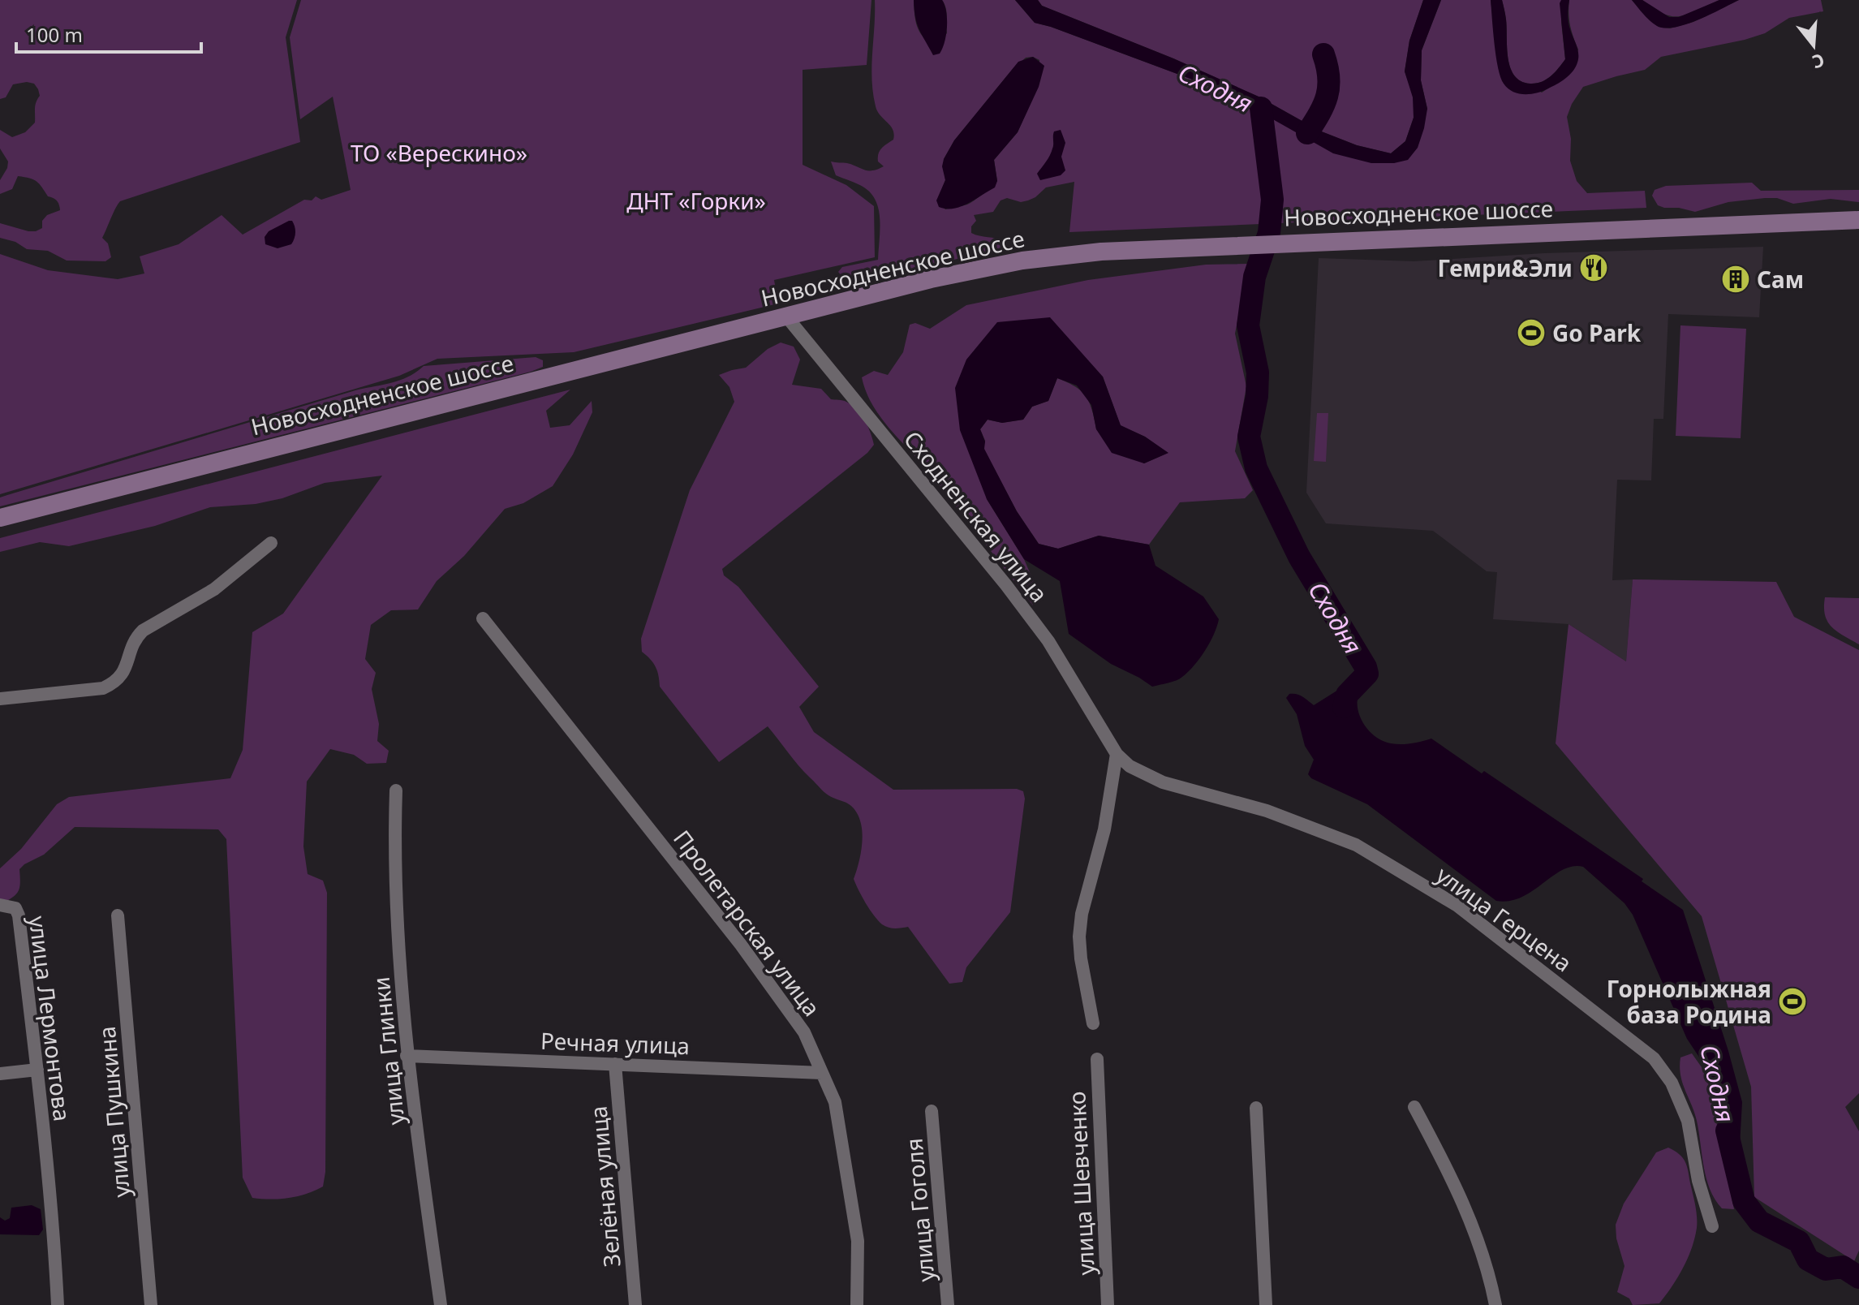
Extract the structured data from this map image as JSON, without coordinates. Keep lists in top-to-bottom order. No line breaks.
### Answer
{"streets":{"main road":["Новосходненское шоссе"],"street":["Сходненская улица","улица Герцена","Пролетарская улица","улица Лермонтова","Речная улица","улица Глинки","улица Пушкина","улица Шевченко","Зелёная улица","улица Гоголя"]},"crossings":[["Новосходненское шоссе","Сходненская улица"],["Сходненская улица","улица Герцена"],["Пролетарская улица","Речная улица"],["Речная улица","улица Глинки"],["Речная улица","Зелёная улица"]],"water":["Сходня"],"parks":["ТО «Верескино»","ДНТ «Горки»"],"places":{"restaurant":["Гемри&Эли"],"building":["Сам"],"sports":["Go Park","Горнолыжная база Родина"]},"scale_bar":"100 m","north":"bottom"}
